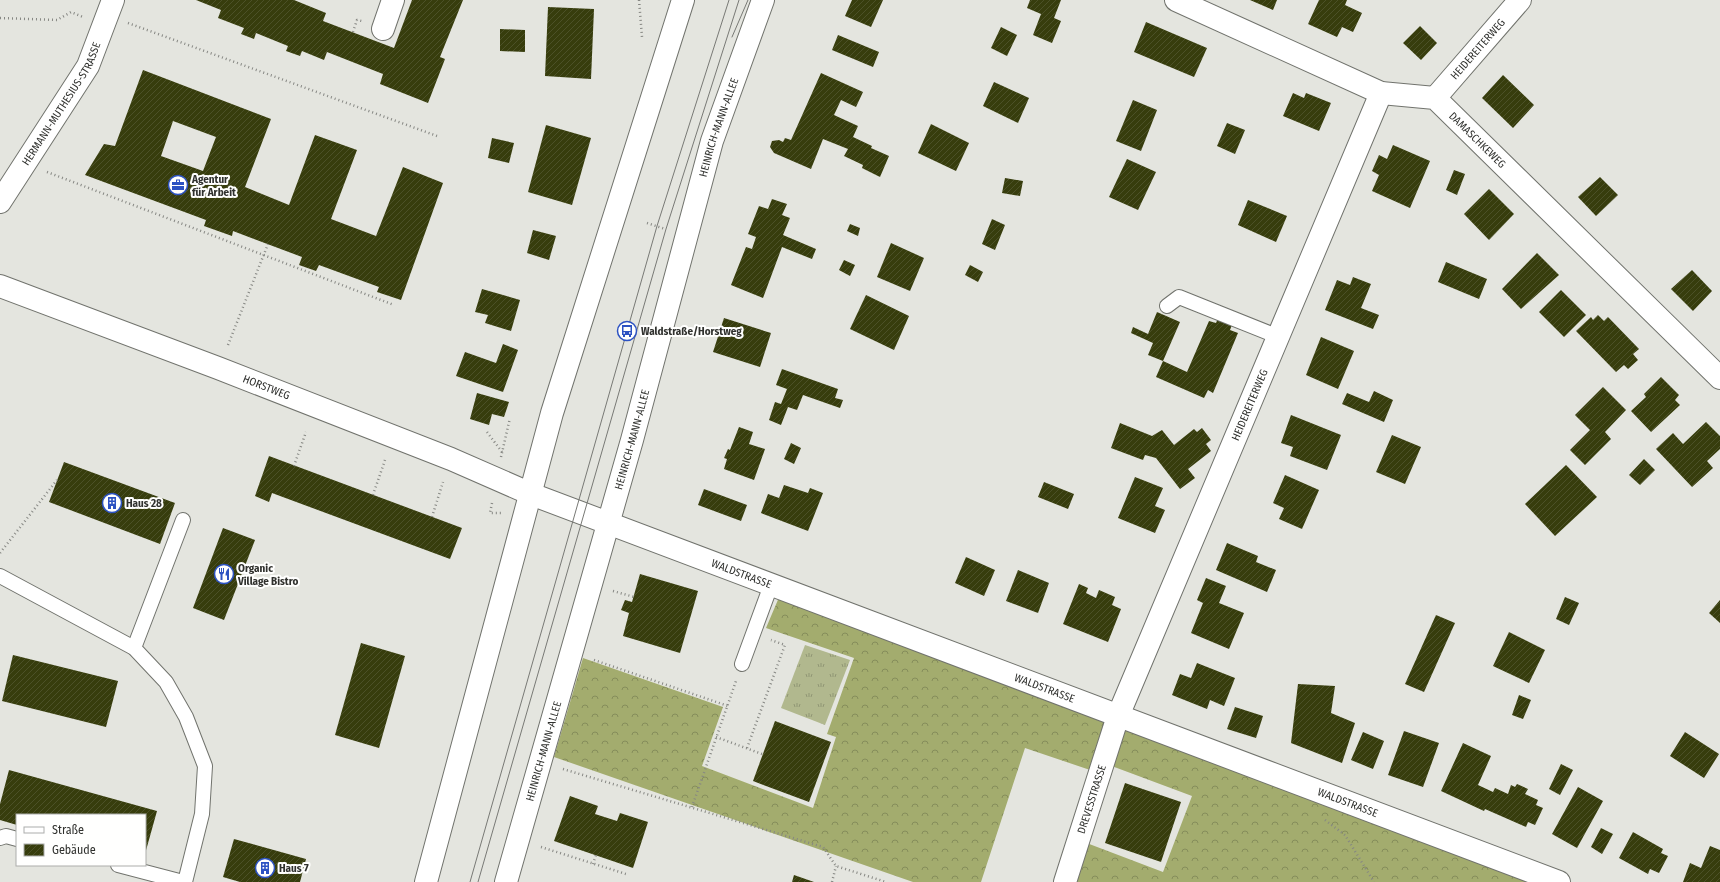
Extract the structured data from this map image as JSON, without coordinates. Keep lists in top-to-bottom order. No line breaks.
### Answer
{"streets":{"street":["HEIDEREITERWEG","HERMANN-MUTHESIUS-STRASSE","HEINRICH-MANN-ALLEE","DAMASCHKEWEG","HORSTWEG","WALDSTRASSE","DREVESSTRASSE"]},"crossings":[["HEIDEREITERWEG","DAMASCHKEWEG"],["HEIDEREITERWEG","WALDSTRASSE"],["HEIDEREITERWEG","DREVESSTRASSE"],["HEINRICH-MANN-ALLEE","WALDSTRASSE"],["HORSTWEG","WALDSTRASSE"],["WALDSTRASSE","DREVESSTRASSE"]],"places":{"office":["Agentur für Arbeit"],"bus stop":["Waldstraße/Horstweg"],"building":["Haus 28","Haus 7"],"restaurant":["Organic Village Bistro"]},"legend":["Straße","Gebäude"]}
